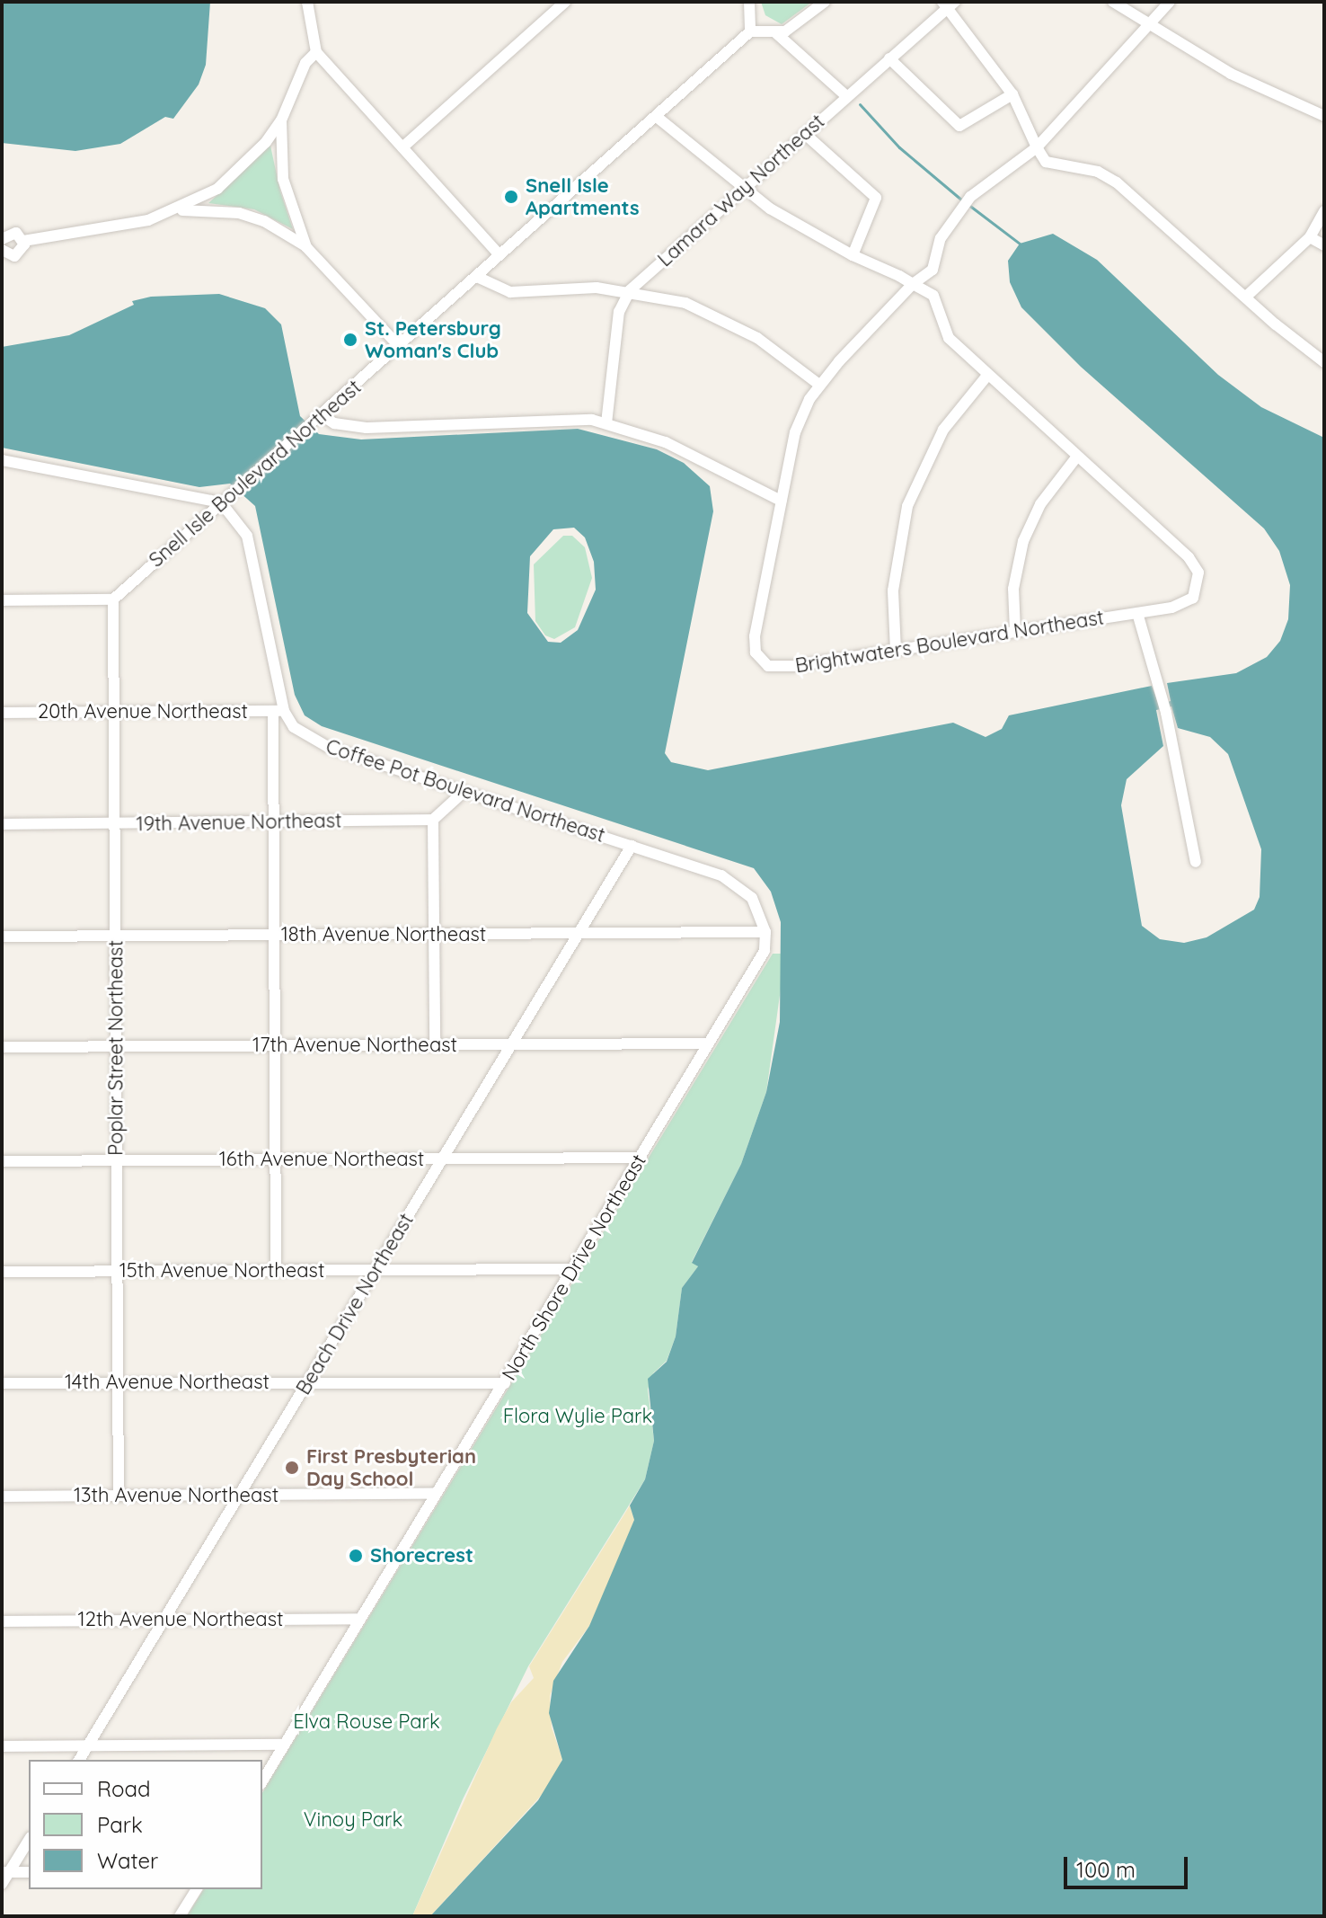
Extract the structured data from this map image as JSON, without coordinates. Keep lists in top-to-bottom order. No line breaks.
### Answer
{"streets":{"street":["Lamara Way Northeast","Snell Isle Boulevard Northeast","Brightwaters Boulevard Northeast","20th Avenue Northeast","Coffee Pot Boulevard Northeast","19th Avenue Northeast","18th Avenue Northeast","17th Avenue Northeast","Poplar Street Northeast","16th Avenue Northeast","North Shore Drive Northeast","15th Avenue Northeast","Beach Drive Northeast","14th Avenue Northeast","13th Avenue Northeast","12th Avenue Northeast"]},"crossings":[["Snell Isle Boulevard Northeast","Poplar Street Northeast"],["20th Avenue Northeast","Coffee Pot Boulevard Northeast"],["20th Avenue Northeast","Poplar Street Northeast"],["Coffee Pot Boulevard Northeast","18th Avenue Northeast"],["Coffee Pot Boulevard Northeast","North Shore Drive Northeast"],["Coffee Pot Boulevard Northeast","Beach Drive Northeast"],["19th Avenue Northeast","Poplar Street Northeast"],["18th Avenue Northeast","Poplar Street Northeast"],["18th Avenue Northeast","North Shore Drive Northeast"],["18th Avenue Northeast","Beach Drive Northeast"],["17th Avenue Northeast","Poplar Street Northeast"],["17th Avenue Northeast","North Shore Drive Northeast"],["17th Avenue Northeast","Beach Drive Northeast"],["Poplar Street Northeast","16th Avenue Northeast"],["Poplar Street Northeast","15th Avenue Northeast"],["Poplar Street Northeast","14th Avenue Northeast"],["Poplar Street Northeast","13th Avenue Northeast"],["16th Avenue Northeast","North Shore Drive Northeast"],["16th Avenue Northeast","Beach Drive Northeast"],["North Shore Drive Northeast","15th Avenue Northeast"],["North Shore Drive Northeast","14th Avenue Northeast"],["North Shore Drive Northeast","13th Avenue Northeast"],["North Shore Drive Northeast","12th Avenue Northeast"],["15th Avenue Northeast","Beach Drive Northeast"],["Beach Drive Northeast","14th Avenue Northeast"],["Beach Drive Northeast","13th Avenue Northeast"],["Beach Drive Northeast","12th Avenue Northeast"]],"parks":["Flora Wylie Park","Elva Rouse Park","Vinoy Park"],"places":["Snell Isle Apartments","St. Petersburg Woman's Club","First Presbyterian Day School","Shorecrest"],"legend":["Road","Park","Water"],"scale_bar":"100 m"}
